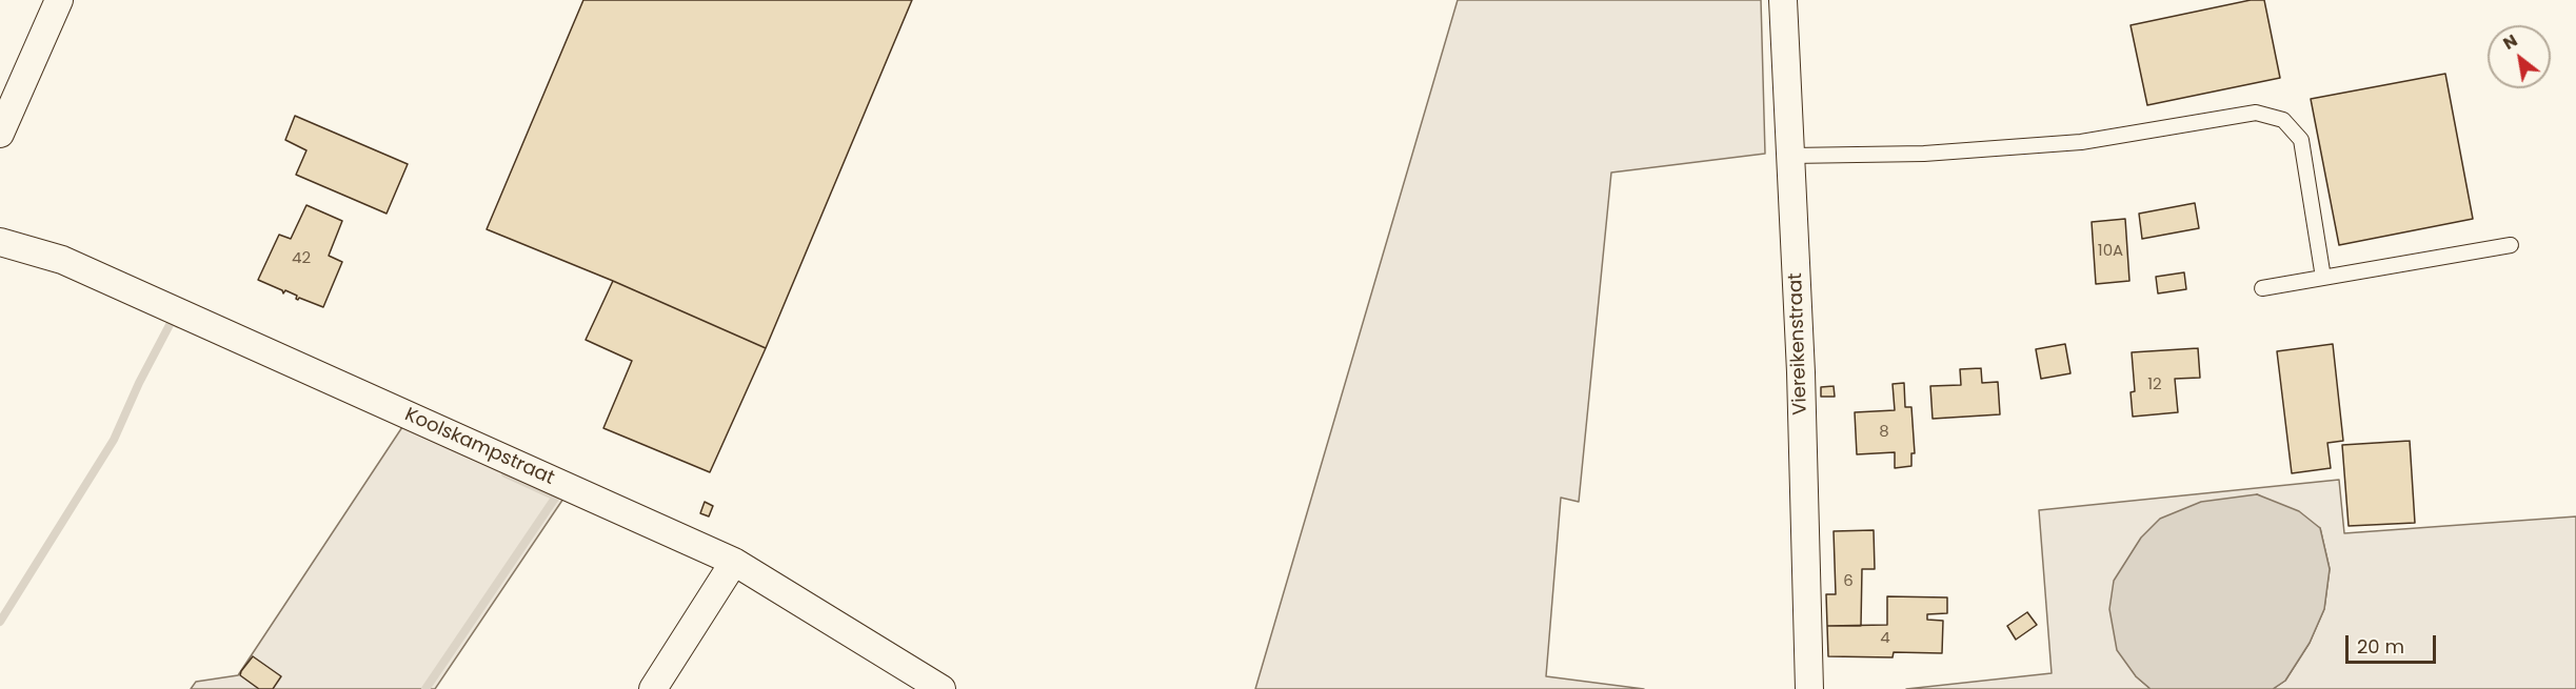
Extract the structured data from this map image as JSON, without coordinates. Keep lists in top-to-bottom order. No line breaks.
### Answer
{"streets":{"street":["Viereikenstraat","Koolskampstraat"]},"house_numbers":["10A","42","12","8","6","4"],"scale_bar":"20 m","north":"top left"}
